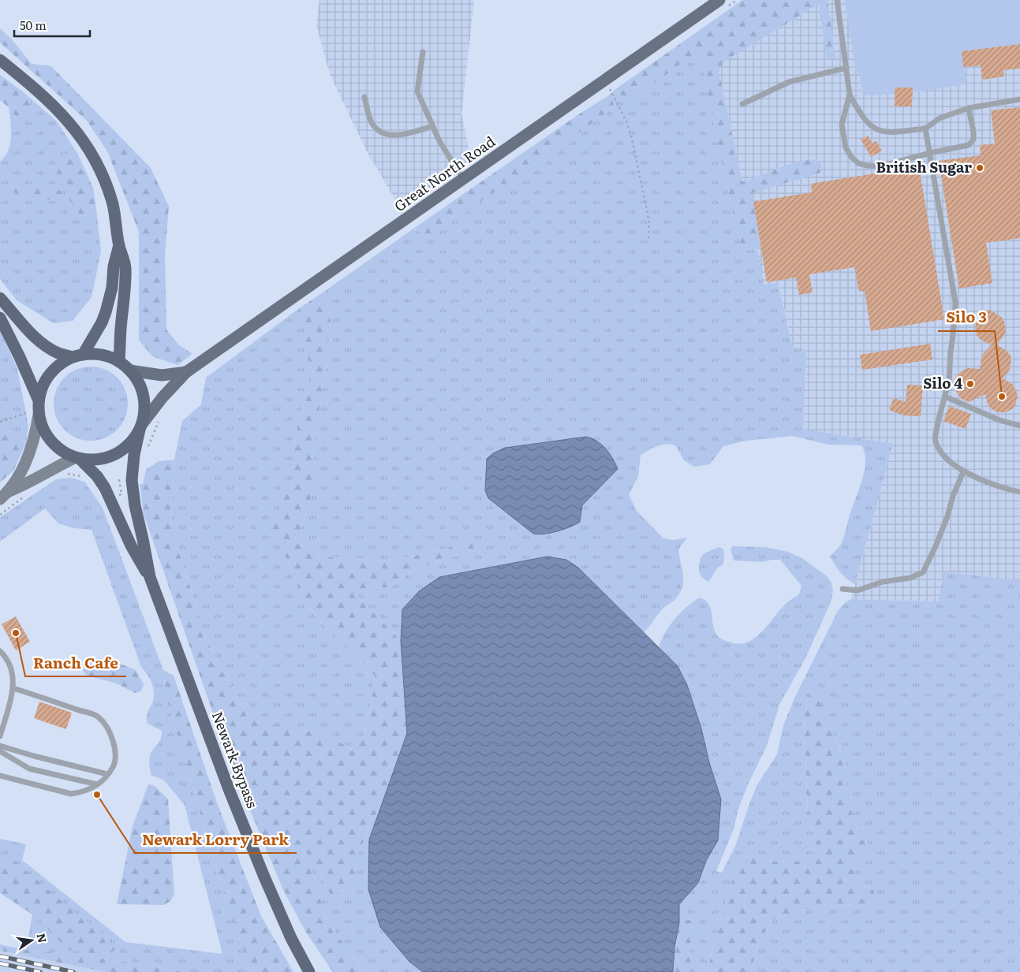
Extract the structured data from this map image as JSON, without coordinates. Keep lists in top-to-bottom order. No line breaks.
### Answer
{"streets":{"highway":["Newark Bypass"],"main road":["Great North Road"]},"crossings":[["Great North Road","Newark Bypass"]],"places":["British Sugar","Silo 4","Silo 3","Ranch Cafe","Newark Lorry Park"],"scale_bar":"50 m","north":"right"}
